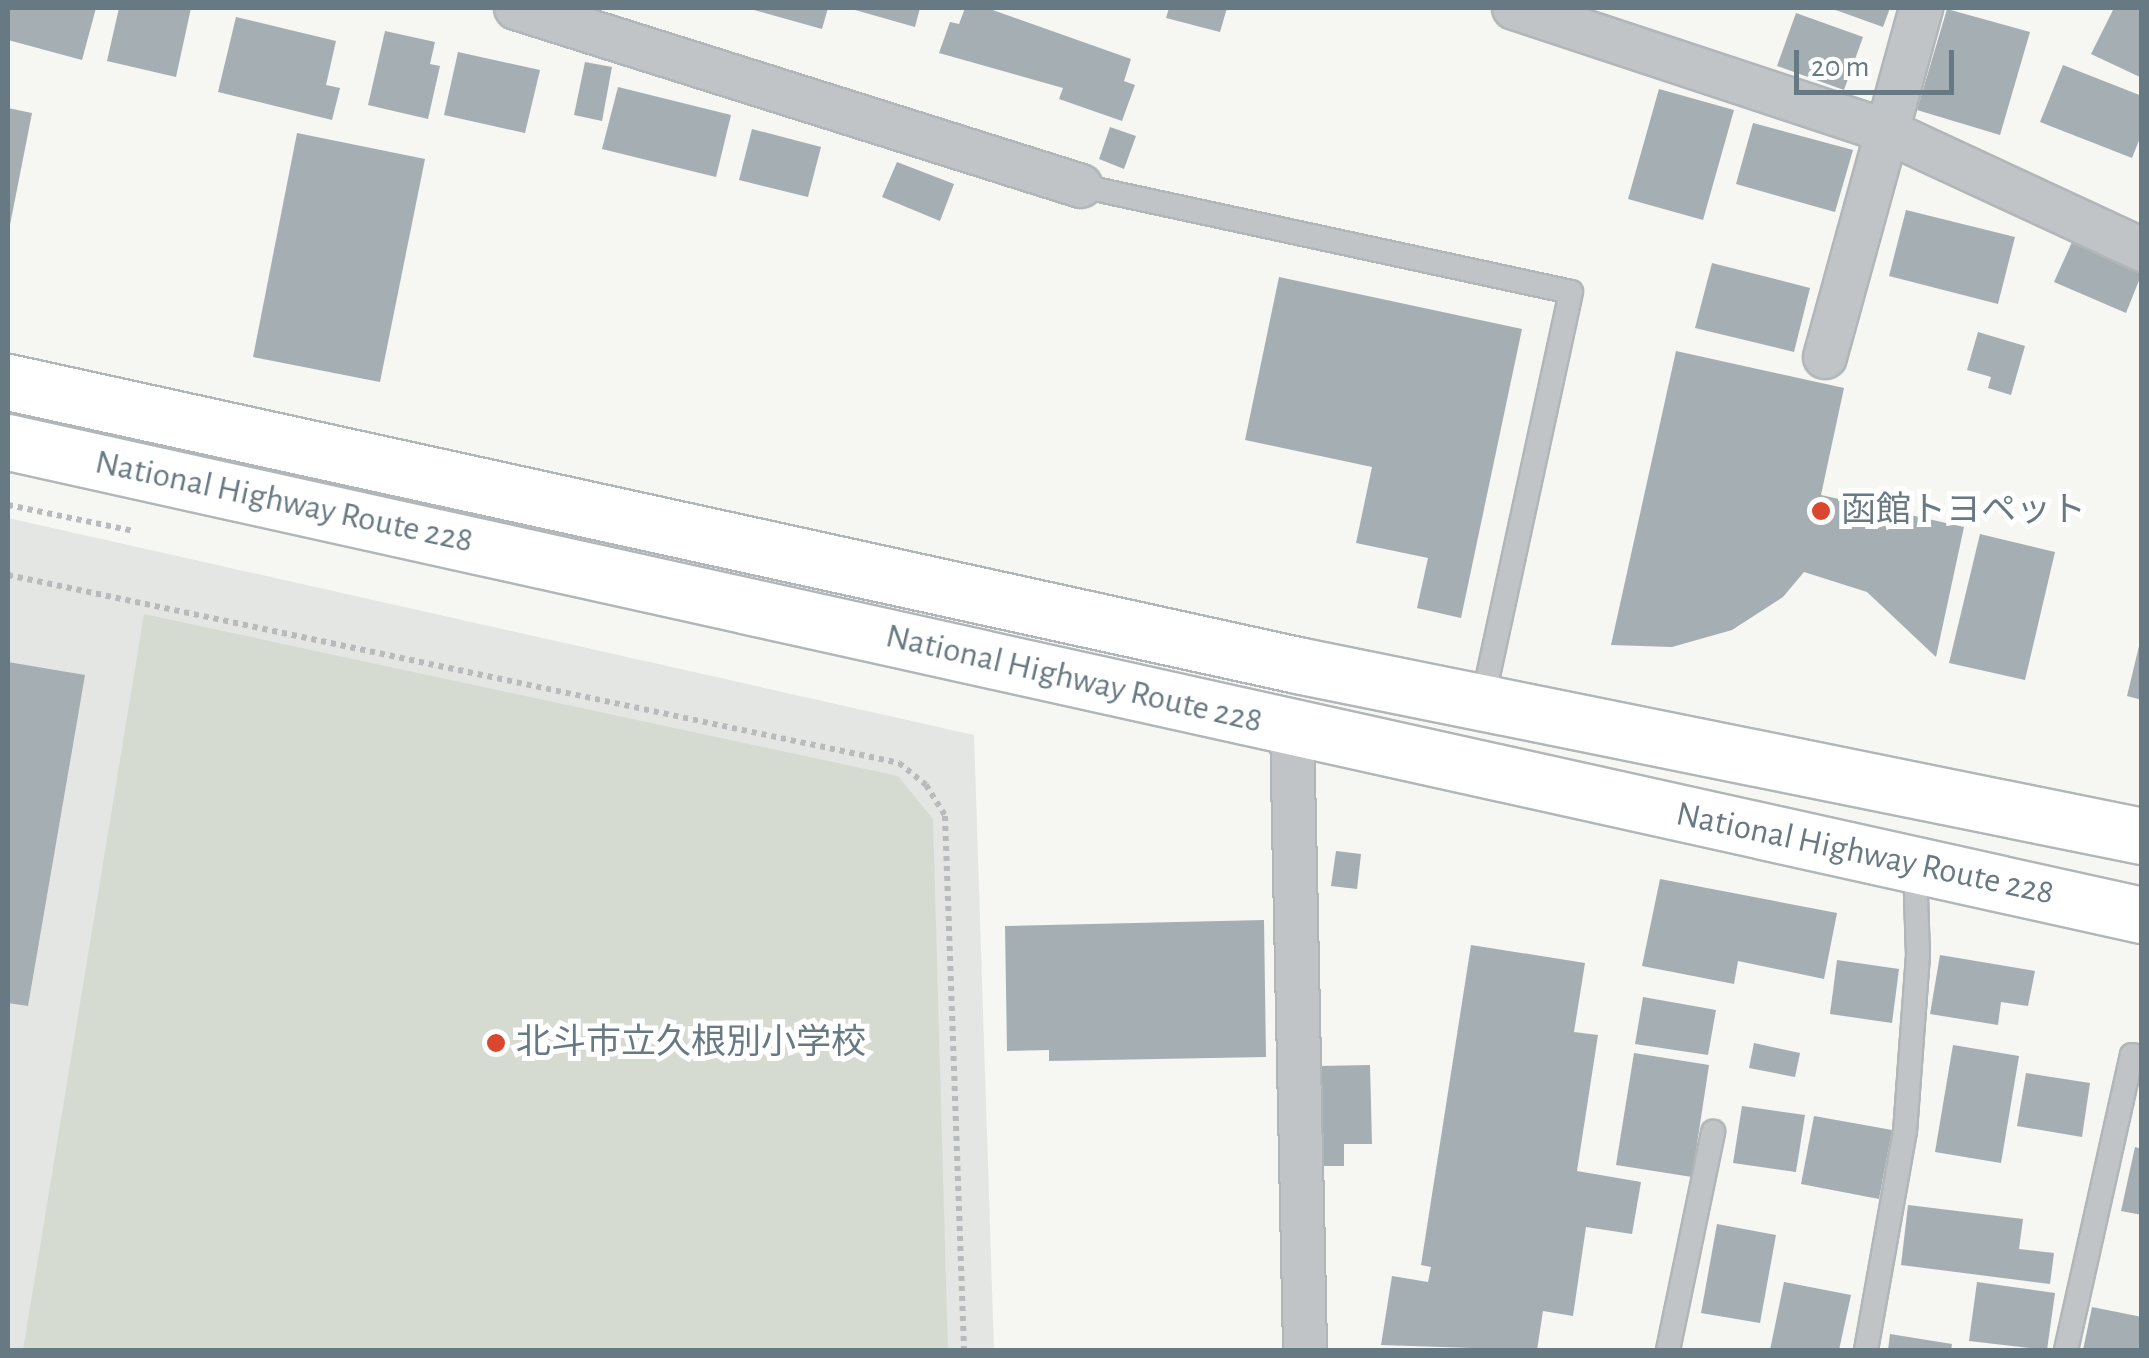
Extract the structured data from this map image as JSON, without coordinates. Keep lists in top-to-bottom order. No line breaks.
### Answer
{"streets":{"highway":["National Highway Route 228"]},"places":["函館トヨペット","北斗市立久根別小学校"],"scale_bar":"20 m"}
